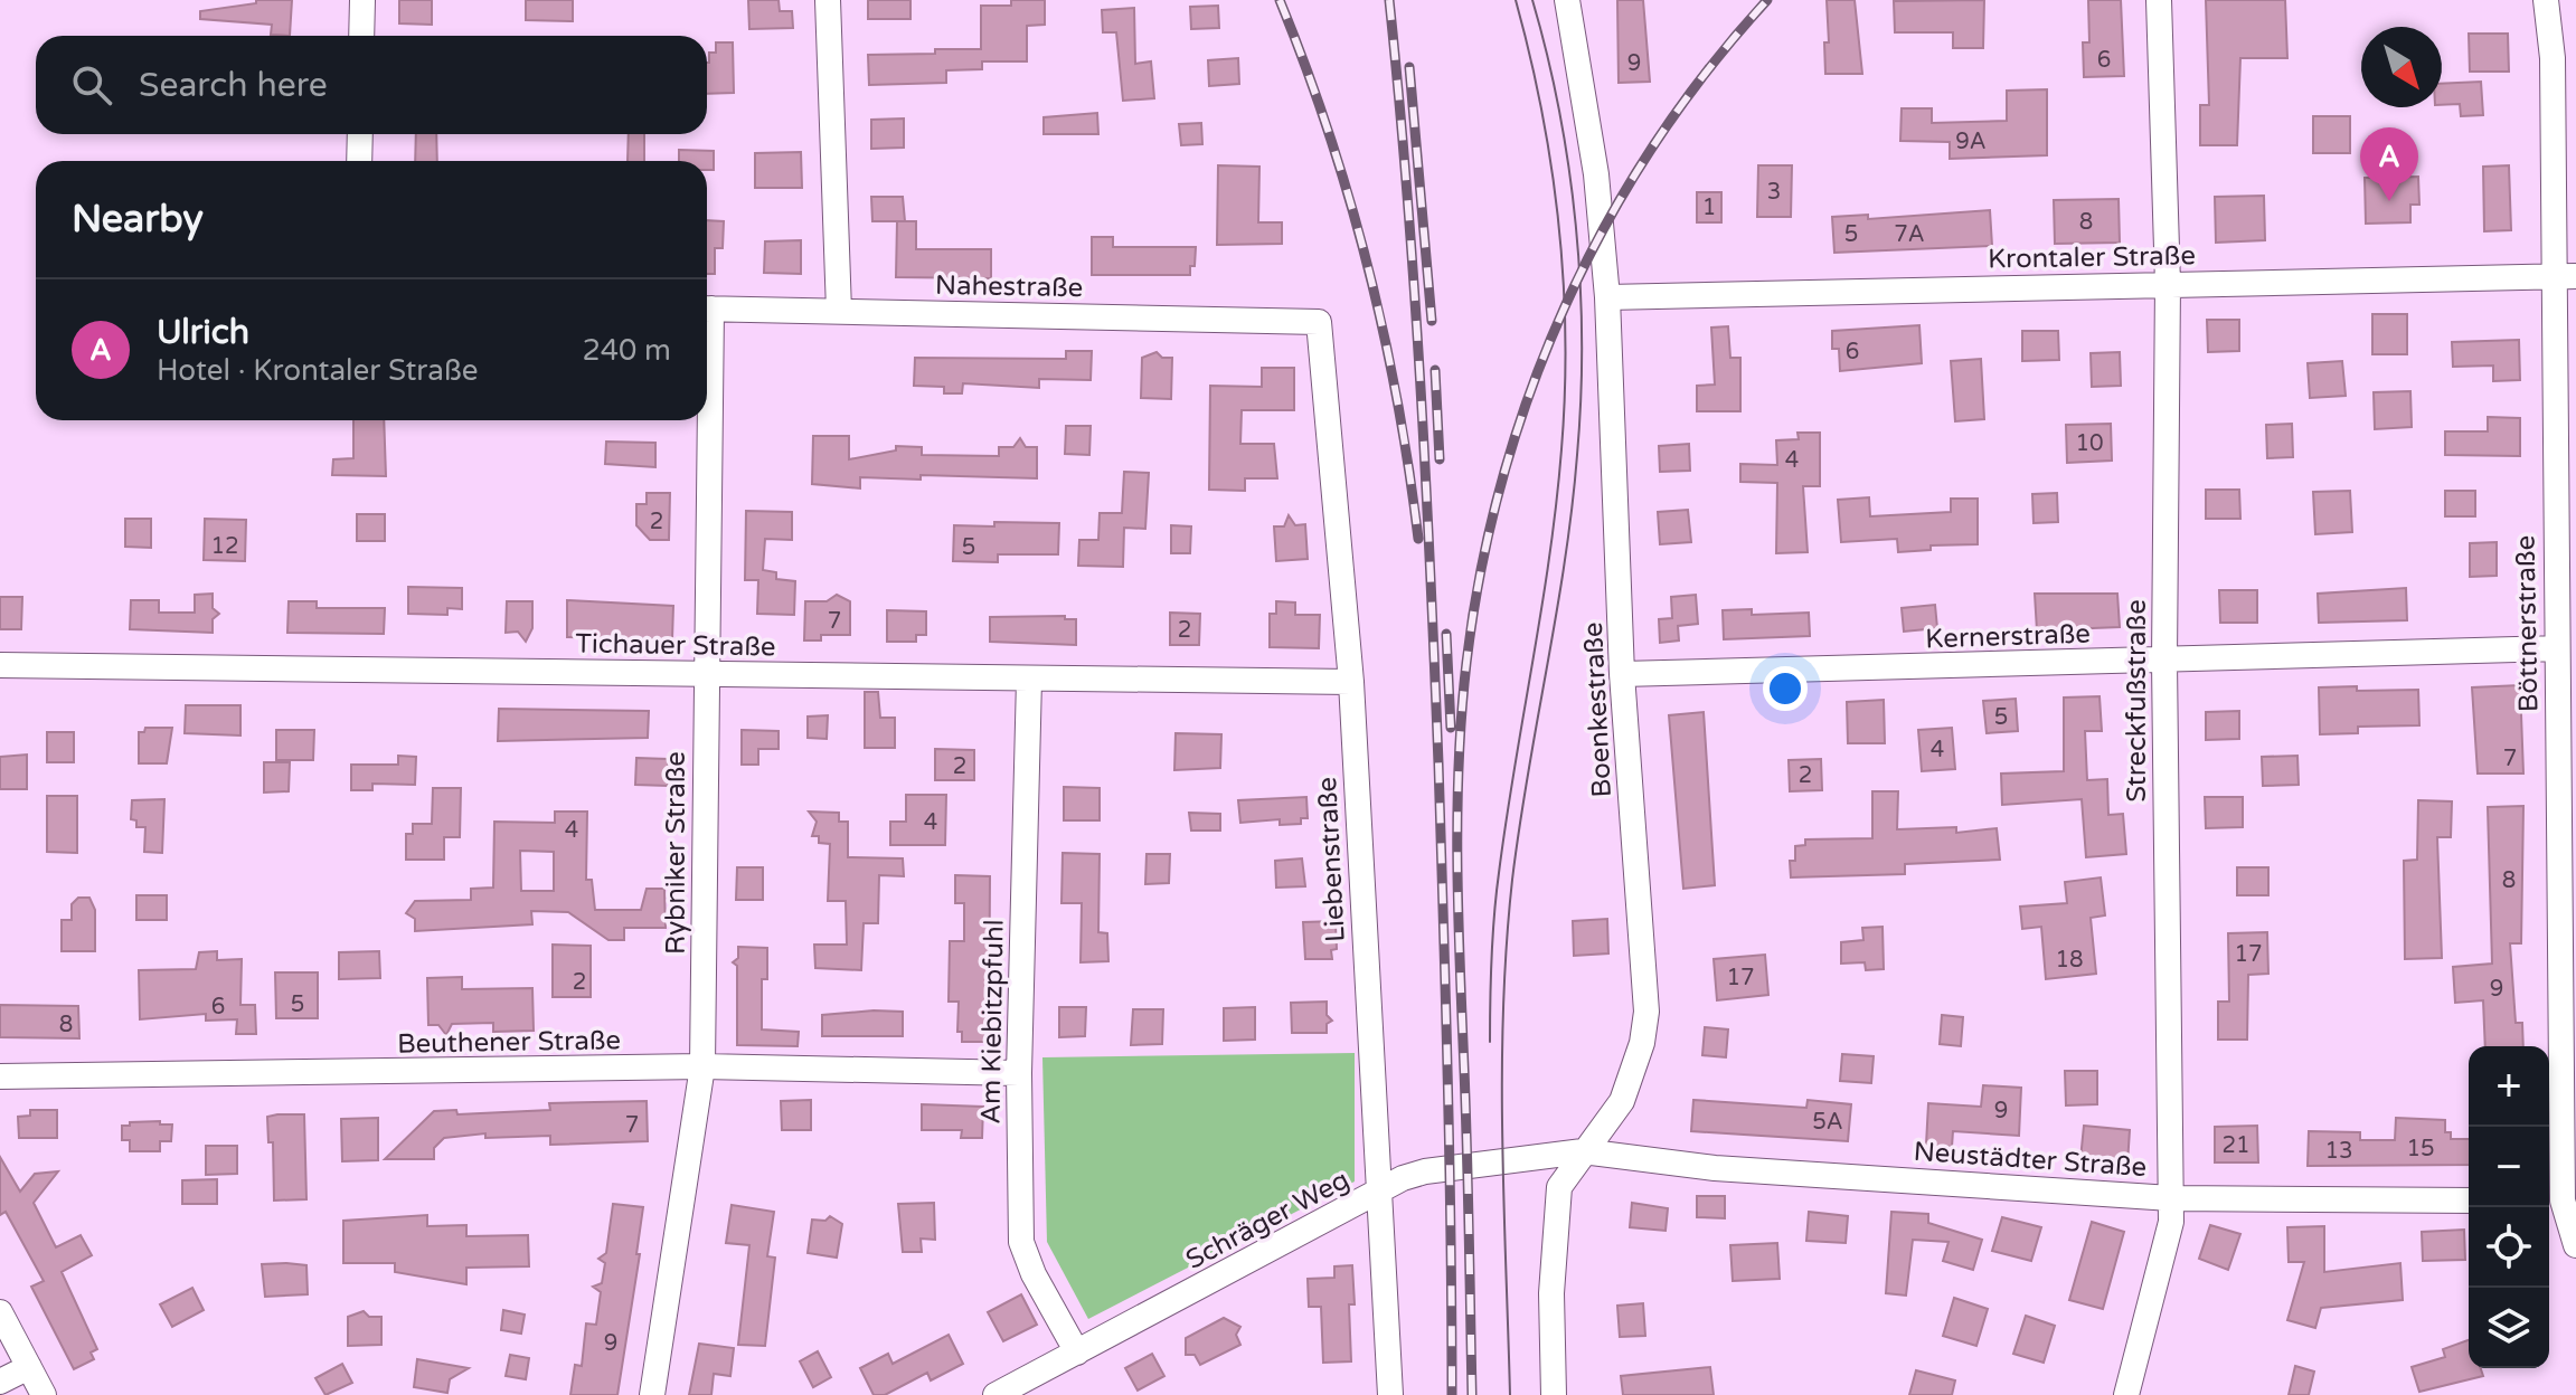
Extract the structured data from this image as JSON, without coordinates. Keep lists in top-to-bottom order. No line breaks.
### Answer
{"streets":{"street":["Krontaler Straße","Nahestraße","Böttnerstraße","Kernerstraße","Tichauer Straße","Streckfußstraße","Boenkestraße","Rybniker Straße","Liebenstraße","Am Kiebitzpfuhl","Beuthener Straße","Neustädter Straße","Schräger Weg"]},"crossings":[["Krontaler Straße","Böttnerstraße"],["Krontaler Straße","Streckfußstraße"],["Krontaler Straße","Boenkestraße"],["Nahestraße","Liebenstraße"],["Böttnerstraße","Kernerstraße"],["Kernerstraße","Streckfußstraße"],["Kernerstraße","Boenkestraße"],["Tichauer Straße","Rybniker Straße"],["Tichauer Straße","Liebenstraße"],["Tichauer Straße","Am Kiebitzpfuhl"],["Streckfußstraße","Neustädter Straße"],["Boenkestraße","Neustädter Straße"],["Boenkestraße","Schräger Weg"],["Rybniker Straße","Beuthener Straße"],["Liebenstraße","Schräger Weg"],["Am Kiebitzpfuhl","Beuthener Straße"],["Am Kiebitzpfuhl","Schräger Weg"],["Neustädter Straße","Schräger Weg"]],"house_numbers":["6","9","9A","3","1","8","5","7A","6","10","4","2","12","5","7","2","5","4","7","2","2","4","4","8","17","18","17","2","9","5","6","8","9","5A","7","21","15","13","9"],"north":"bottom right","page":{"search":"Search here","pins":"A","heading":"Nearby","list":[{"mark":"A","name":"Ulrich","note":"Hotel · Krontaler Straße","value":"240 m"}],"map_buttons":["+","−"]}}
